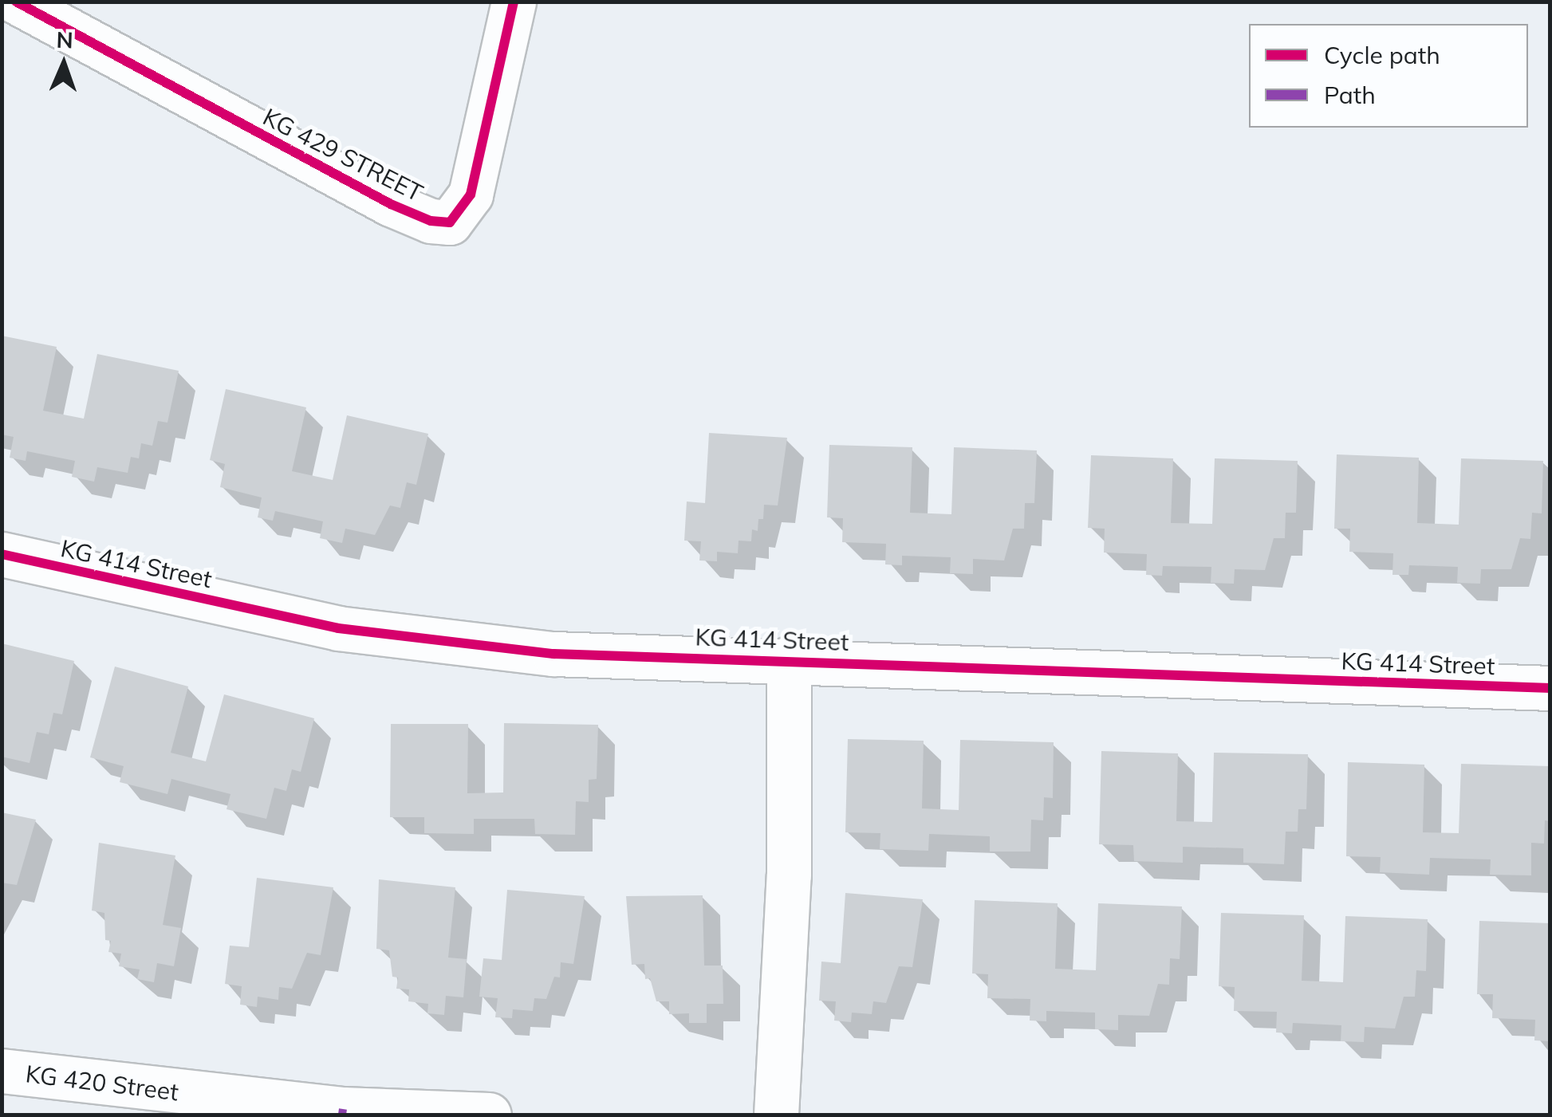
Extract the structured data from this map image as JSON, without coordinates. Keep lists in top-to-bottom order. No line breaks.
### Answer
{"streets":{"street":["KG 429 STREET","KG 414 Street","KG 420 Street"]},"legend":["Cycle path","Path"],"north":"top"}
